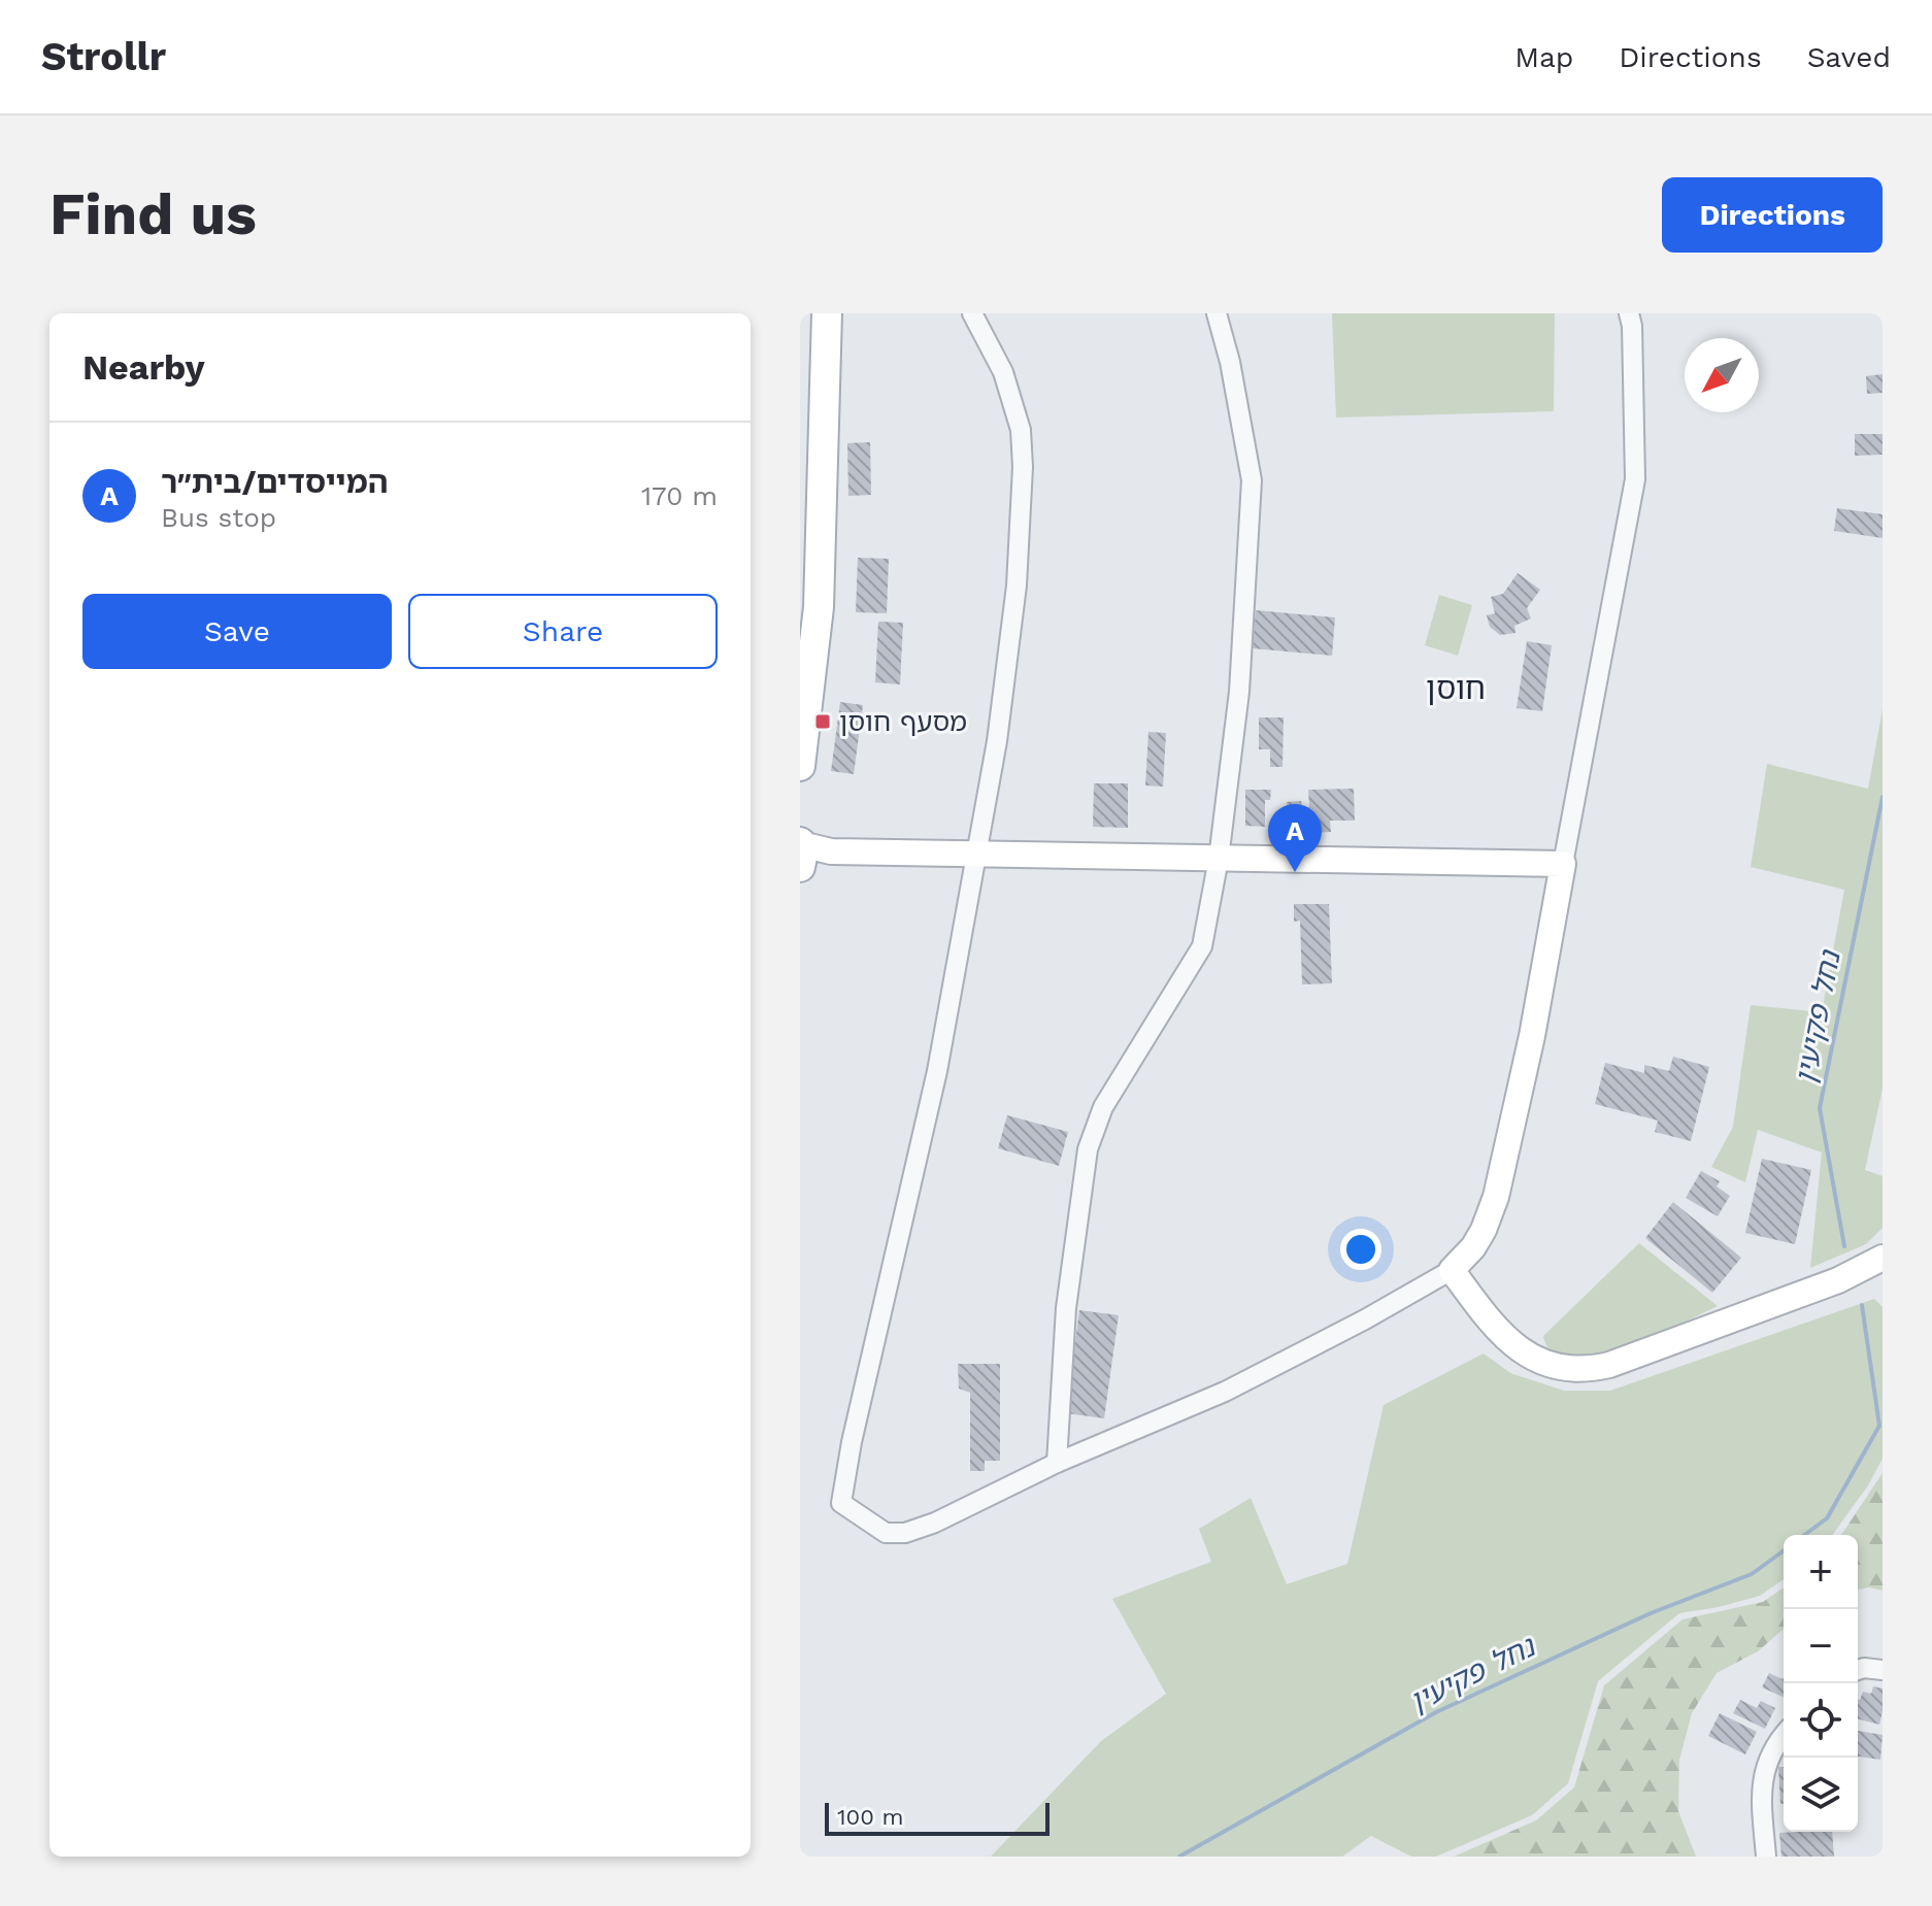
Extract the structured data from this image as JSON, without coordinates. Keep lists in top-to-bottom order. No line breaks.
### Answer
{"districts":["חוסן"],"water":["נחל פקיעין"],"places":{"transit":["מסעף חוסן"]},"scale_bar":"100 m","north":"bottom left","page":{"header":"Strollr","nav":["Map","Directions","Saved"],"buttons":["Directions",["Save","Share"]],"title":"Find us","heading":"Nearby","list":[{"mark":"A","name":"המייסדים/בית״ר","note":"Bus stop","value":"170 m"}],"pins":"A","map_buttons":["+","−"],"scale":"100 m"}}
